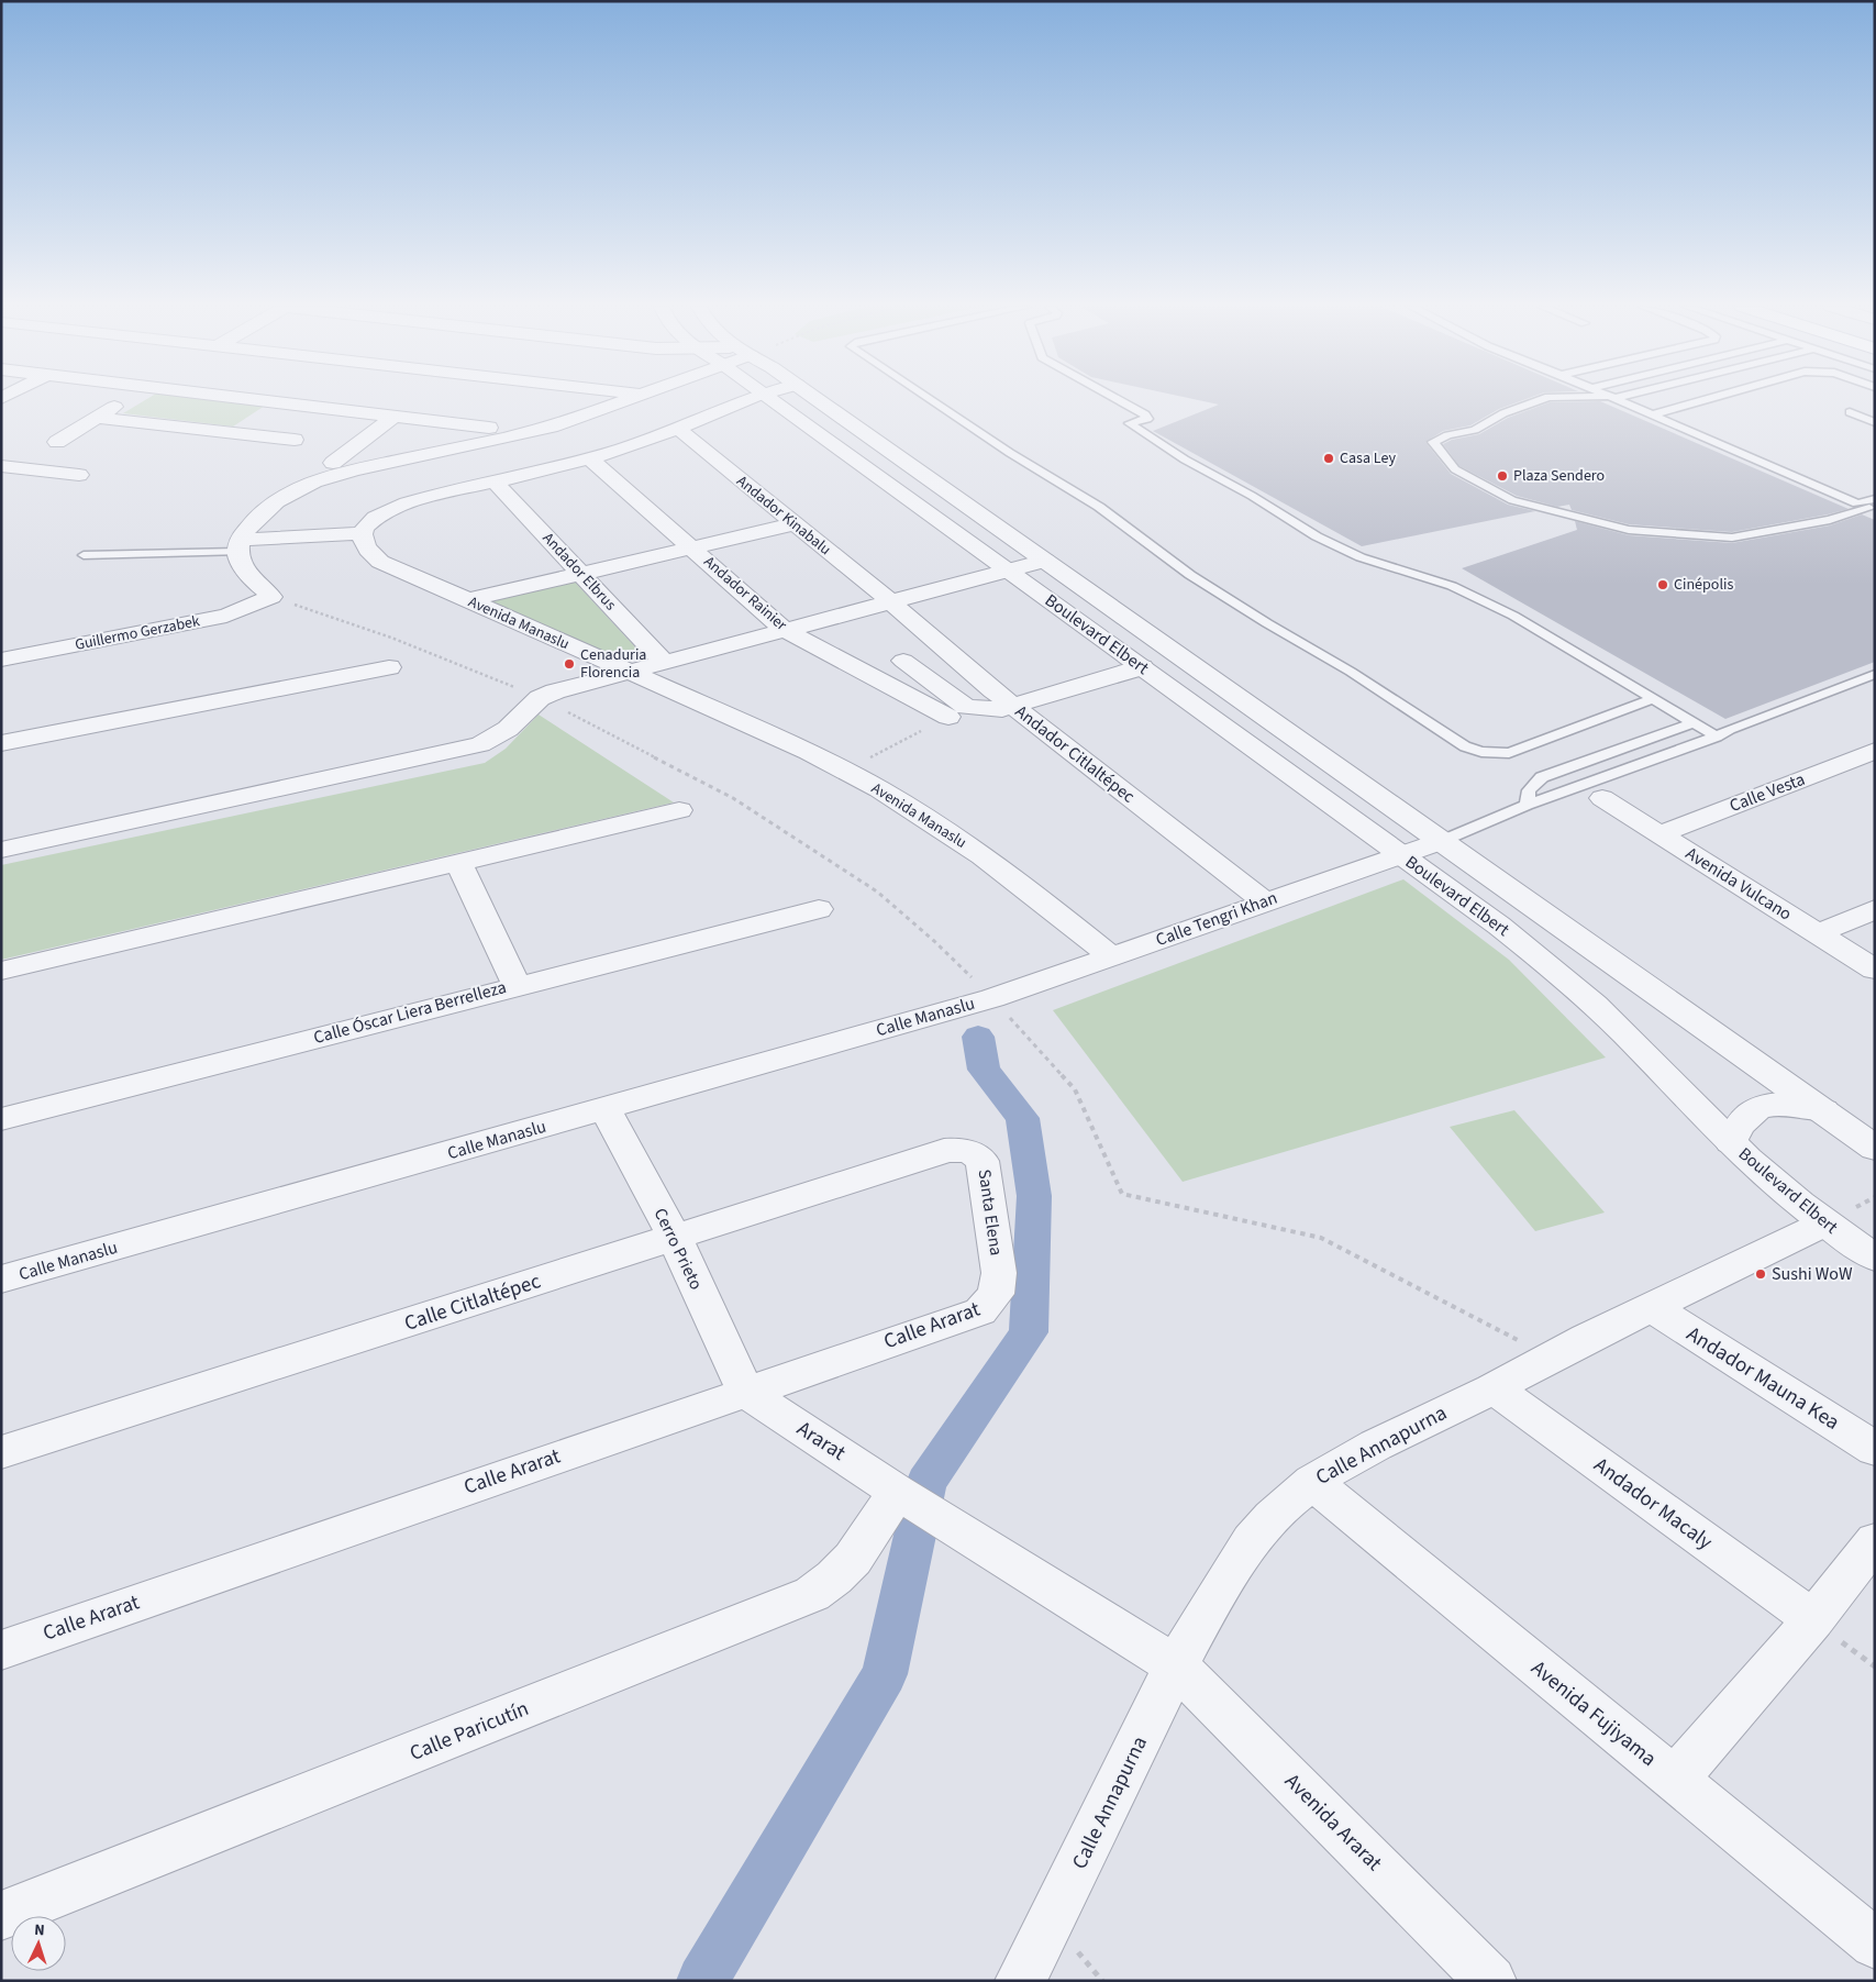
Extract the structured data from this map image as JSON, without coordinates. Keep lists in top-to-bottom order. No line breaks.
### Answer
{"streets":{"street":["Andador Kinabalu","Andador Elbrus","Andador Rainier","Avenida Manaslu","Guillermo Gerzabek","Boulevard Elbert","Andador Citlaltépec","Calle Vesta","Avenida Vulcano","Calle Tengri Khan","Calle Óscar Liera Berrelleza","Calle Manaslu","Santa Elena","Cerro Prieto","Calle Citlaltépec","Calle Ararat","Andador Mauna Kea","Ararat","Calle Annapurna","Andador Macaly","Avenida Fujiyama","Calle Paricutín","Avenida Ararat"]},"crossings":[["Andador Kinabalu","Andador Citlaltépec"],["Avenida Manaslu","Calle Tengri Khan"],["Boulevard Elbert","Calle Tengri Khan"],["Boulevard Elbert","Calle Annapurna"],["Andador Citlaltépec","Calle Tengri Khan"],["Calle Vesta","Avenida Vulcano"],["Calle Tengri Khan","Calle Manaslu"],["Calle Manaslu","Cerro Prieto"],["Santa Elena","Calle Citlaltépec"],["Santa Elena","Calle Ararat"],["Cerro Prieto","Calle Citlaltépec"],["Cerro Prieto","Calle Ararat"],["Cerro Prieto","Ararat"],["Calle Ararat","Ararat"],["Andador Mauna Kea","Calle Annapurna"],["Ararat","Calle Annapurna"],["Ararat","Calle Paricutín"],["Ararat","Avenida Ararat"],["Calle Annapurna","Andador Macaly"],["Calle Annapurna","Avenida Fujiyama"],["Calle Annapurna","Avenida Ararat"]],"places":["Casa Ley","Plaza Sendero","Cinépolis","Cenaduria Florencia","Sushi WoW"],"north":"top"}
